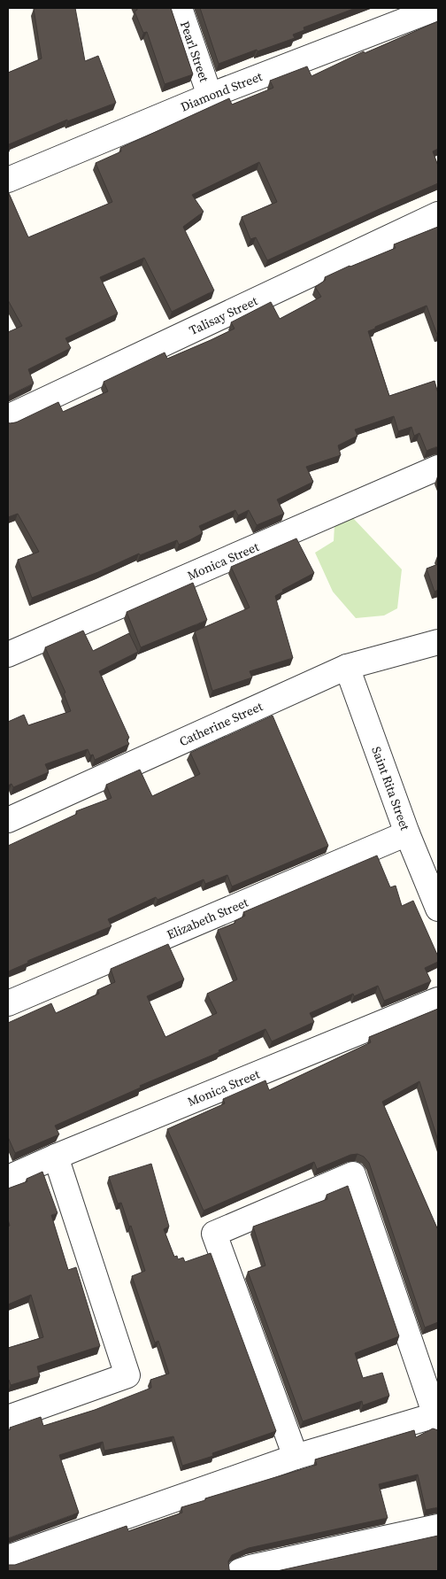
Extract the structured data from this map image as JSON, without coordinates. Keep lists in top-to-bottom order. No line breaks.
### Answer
{"streets":{"street":["Pearl Street","Diamond Street","Talisay Street","Monica Street","Catherine Street","Saint Rita Street","Elizabeth Street"]},"crossings":[["Pearl Street","Diamond Street"],["Catherine Street","Saint Rita Street"],["Saint Rita Street","Elizabeth Street"]]}
